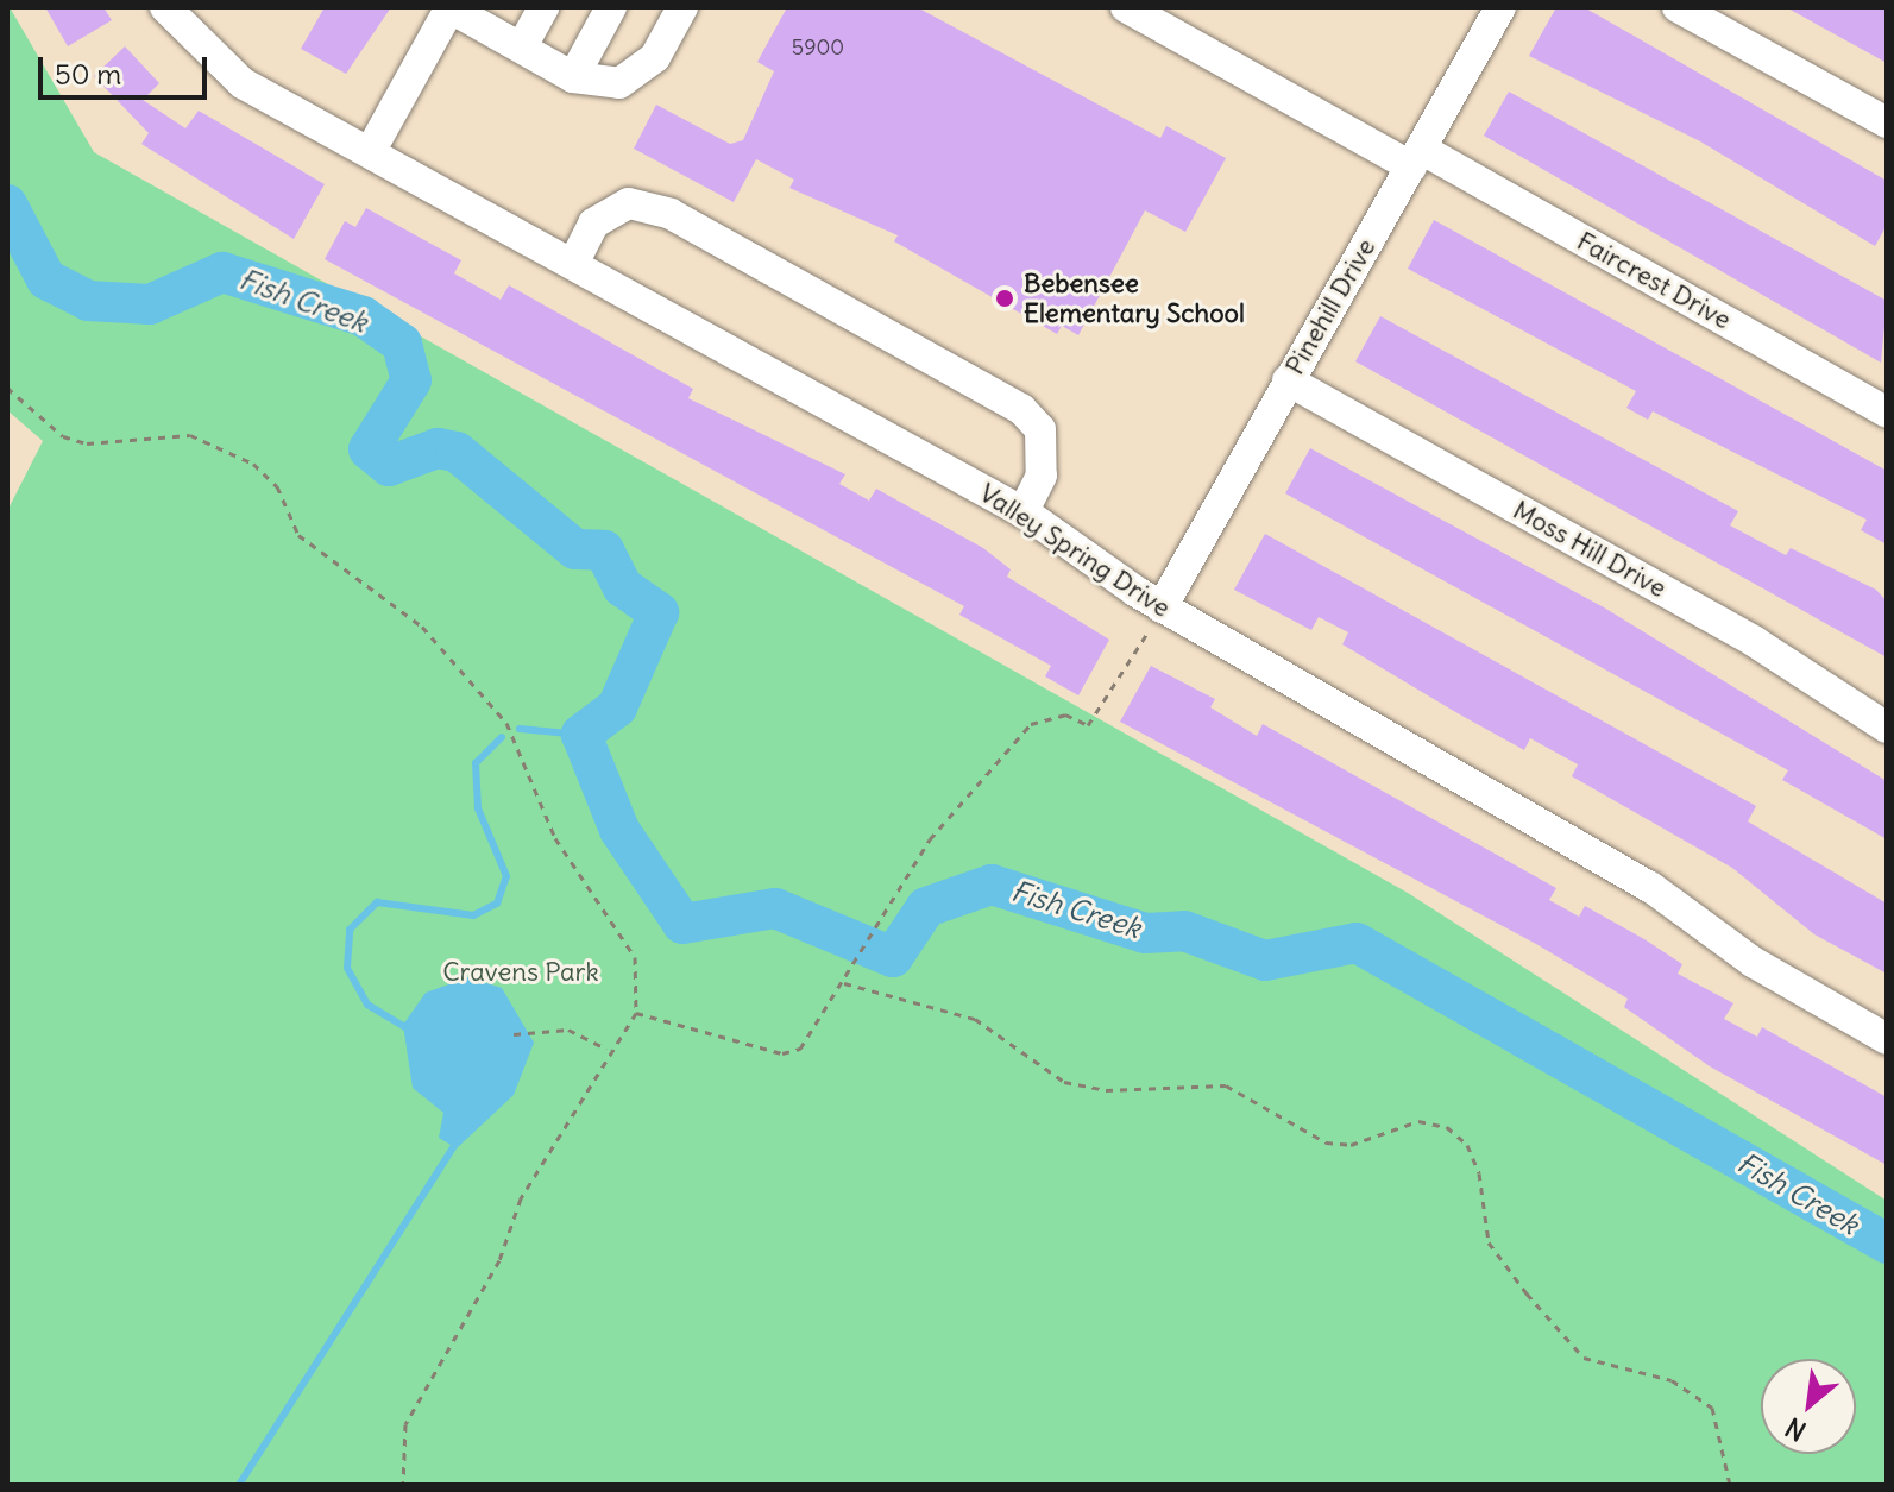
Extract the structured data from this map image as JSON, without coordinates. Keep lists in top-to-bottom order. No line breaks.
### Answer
{"streets":{"street":["Faircrest Drive","Pinehill Drive","Moss Hill Drive","Valley Spring Drive"]},"crossings":[["Faircrest Drive","Pinehill Drive"],["Pinehill Drive","Moss Hill Drive"],["Pinehill Drive","Valley Spring Drive"]],"water":["Fish Creek"],"parks":["Cravens Park"],"places":["Bebensee Elementary School"],"house_numbers":["5900"],"scale_bar":"50 m","north":"bottom left"}
